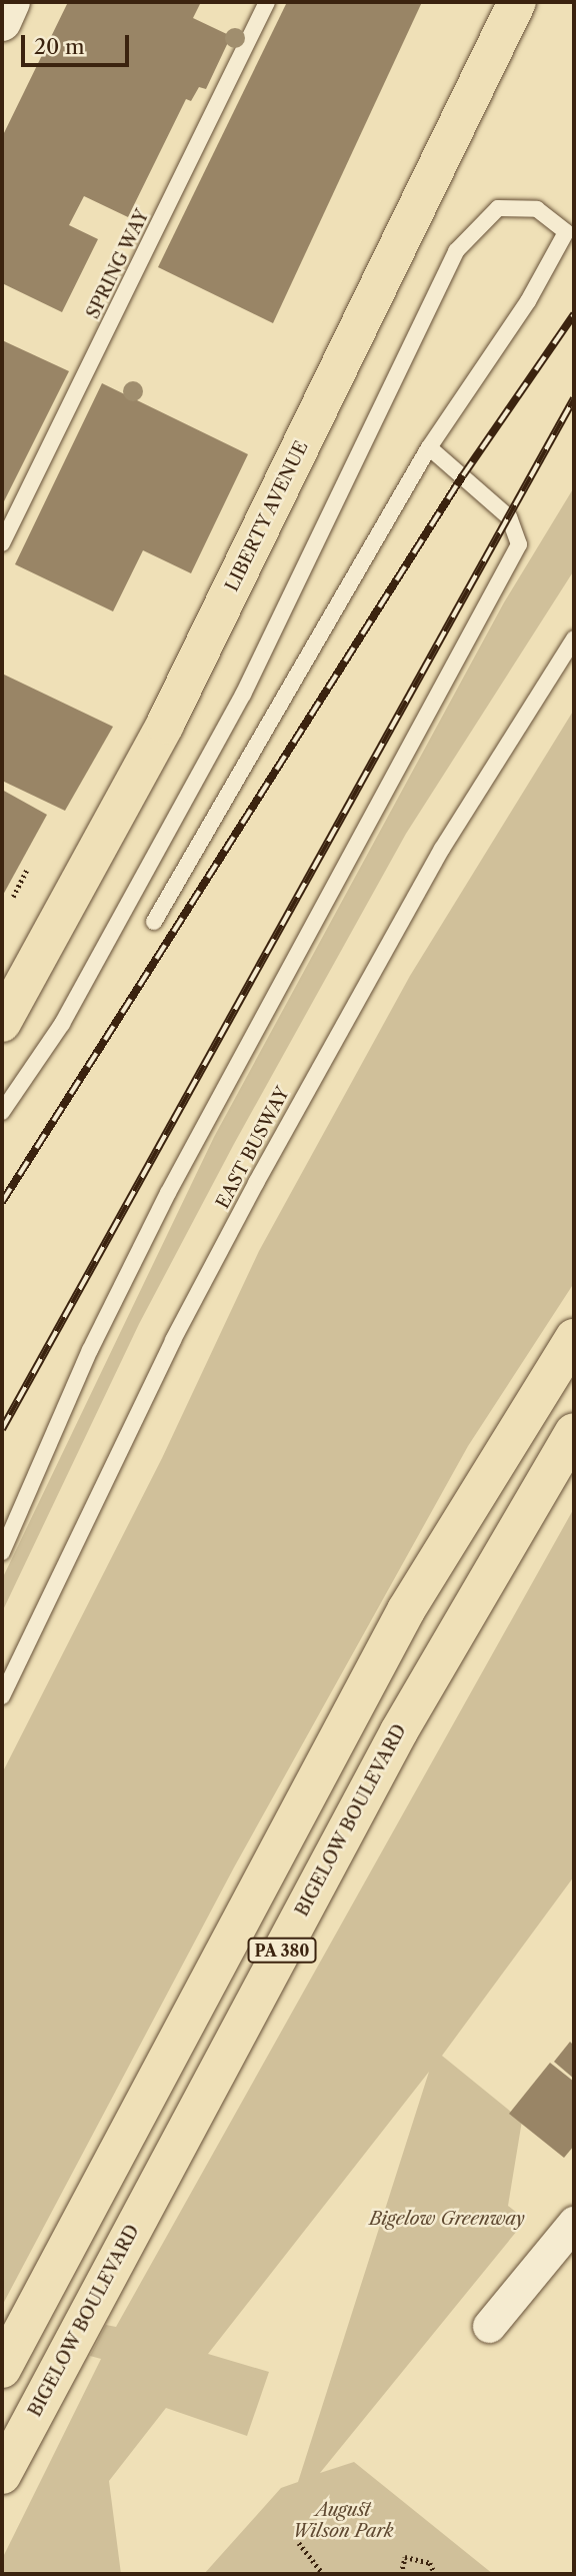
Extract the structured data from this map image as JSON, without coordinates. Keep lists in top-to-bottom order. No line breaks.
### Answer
{"streets":{"main road":["LIBERTY AVENUE","BIGELOW BOULEVARD","PA 380"],"lane":["SPRING WAY","EAST BUSWAY"]},"parks":["Bigelow Greenway","August Wilson Park"],"scale_bar":"20 m"}
